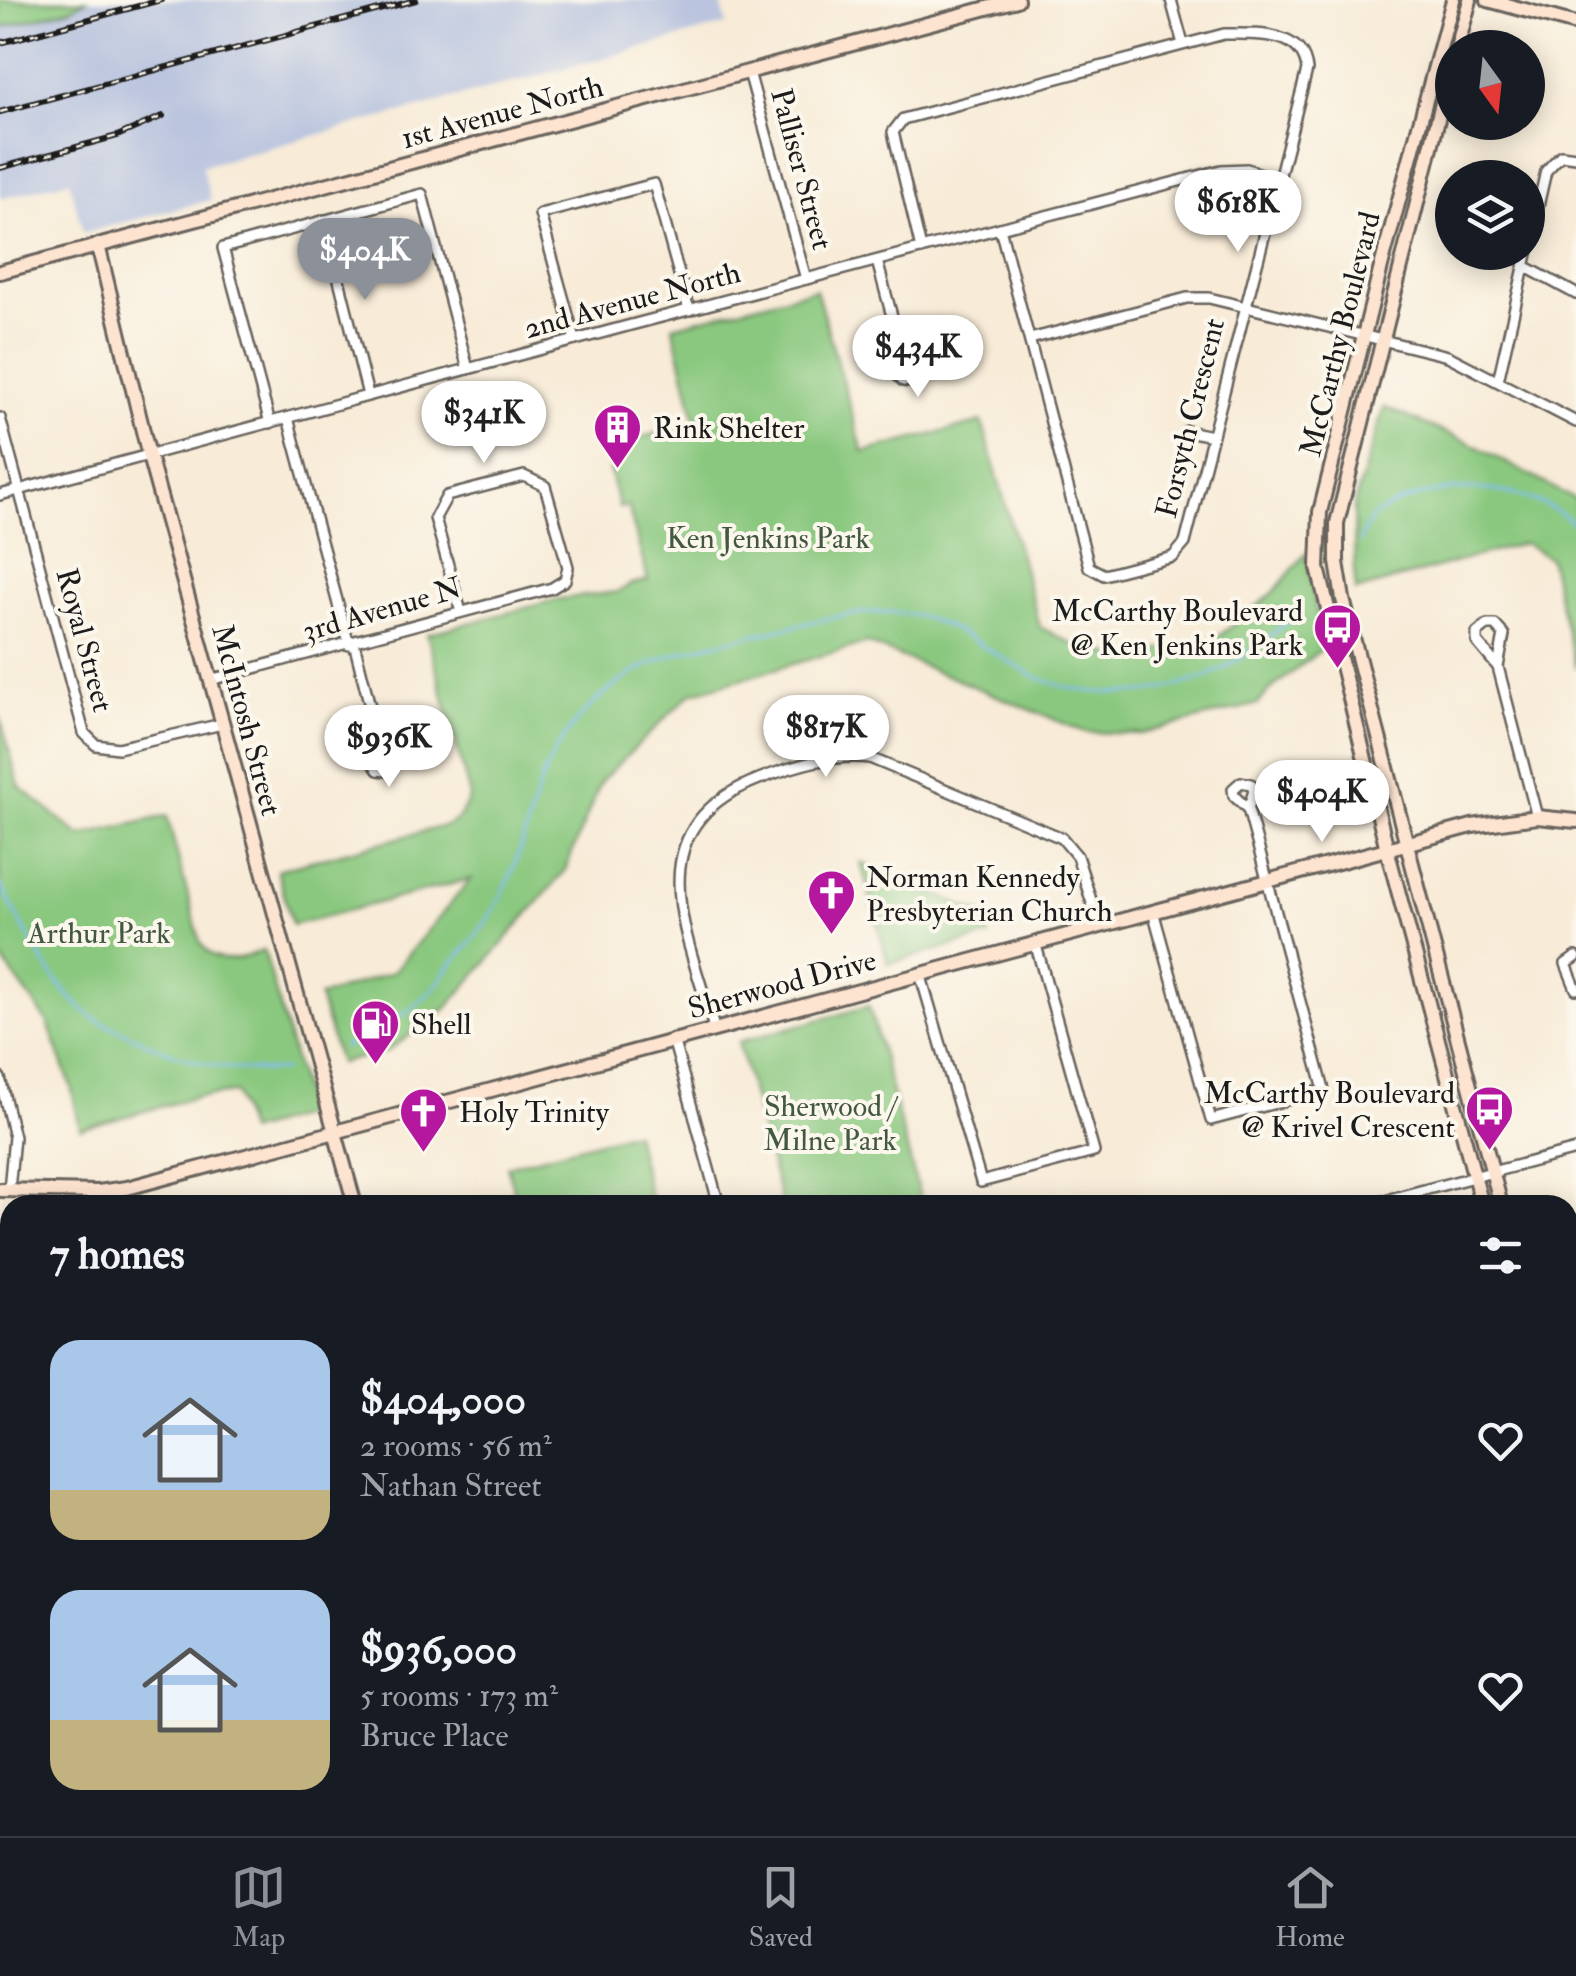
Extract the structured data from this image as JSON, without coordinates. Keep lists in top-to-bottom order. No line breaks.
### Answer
{"streets":{"main road":["1st Avenue North","McCarthy Boulevard","McIntosh Street","Sherwood Drive"],"street":["Palliser Street","2nd Avenue North","Forsyth Crescent","3rd Avenue N","Royal Street"]},"crossings":[["1st Avenue North","Palliser Street"],["1st Avenue North","McIntosh Street"],["Palliser Street","2nd Avenue North"],["2nd Avenue North","Forsyth Crescent"],["2nd Avenue North","Royal Street"],["2nd Avenue North","McIntosh Street"],["McCarthy Boulevard","Sherwood Drive"],["3rd Avenue N","McIntosh Street"],["Royal Street","McIntosh Street"],["McIntosh Street","Sherwood Drive"]],"parks":["Ken Jenkins Park","Arthur Park","Sherwood / Milne Park"],"places":{"building":["Rink Shelter"],"bus stop":["McCarthy Boulevard @ Ken Jenkins Park","McCarthy Boulevard @ Krivel Crescent"],"church":["Norman Kennedy Presbyterian Church","Holy Trinity"],"fuel station":["Shell"]},"north":"bottom","page":{"price":["$618K","$404K","$434K","$341K","$817K","$936K","$404K"],"heading":"7 homes","list":[{"name":"$404,000","note":"2 rooms · 56 m² · Nathan Street"},{"name":"$936,000","note":"5 rooms · 173 m² · Bruce Place"}],"tabs":["Map","Saved","Home"]}}
